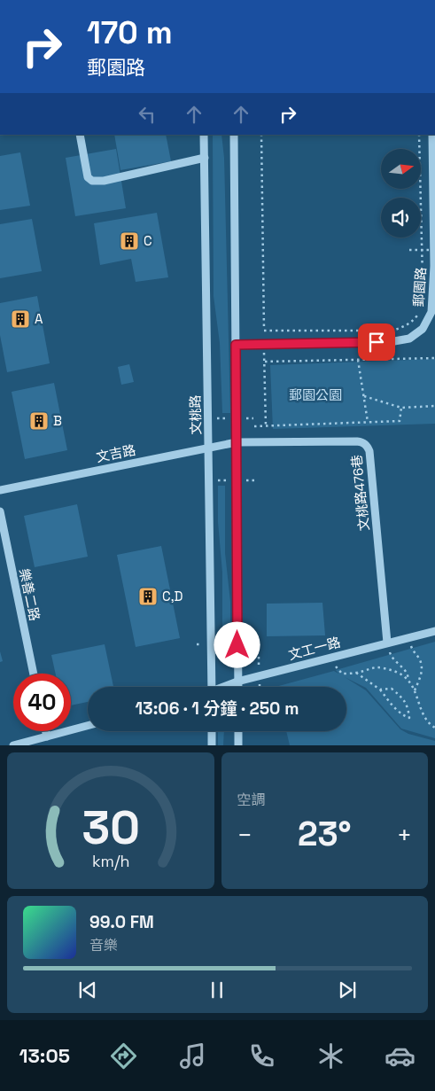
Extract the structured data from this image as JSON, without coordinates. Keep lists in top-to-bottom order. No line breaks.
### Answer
{"streets":{"street":["郵園路","文桃路","文吉路","文桃路476巷","樂善二路","文工一路"]},"crossings":[["文桃路","文吉路"],["文吉路","文桃路476巷"],["文桃路476巷","文工一路"]],"parks":["郵園公園"],"places":{"building":["C","A","B","C,D"]},"north":"right","page":{"turn":["170 m","郵園路"],"limit":"40","trip":"13:06 · 1 分鐘 · 250 m","tile":"空調","heat":["−","23°","+"],"song":["99.0 FM","音樂"],"tabs":"13:05","gauge":["30","km/h"]}}
